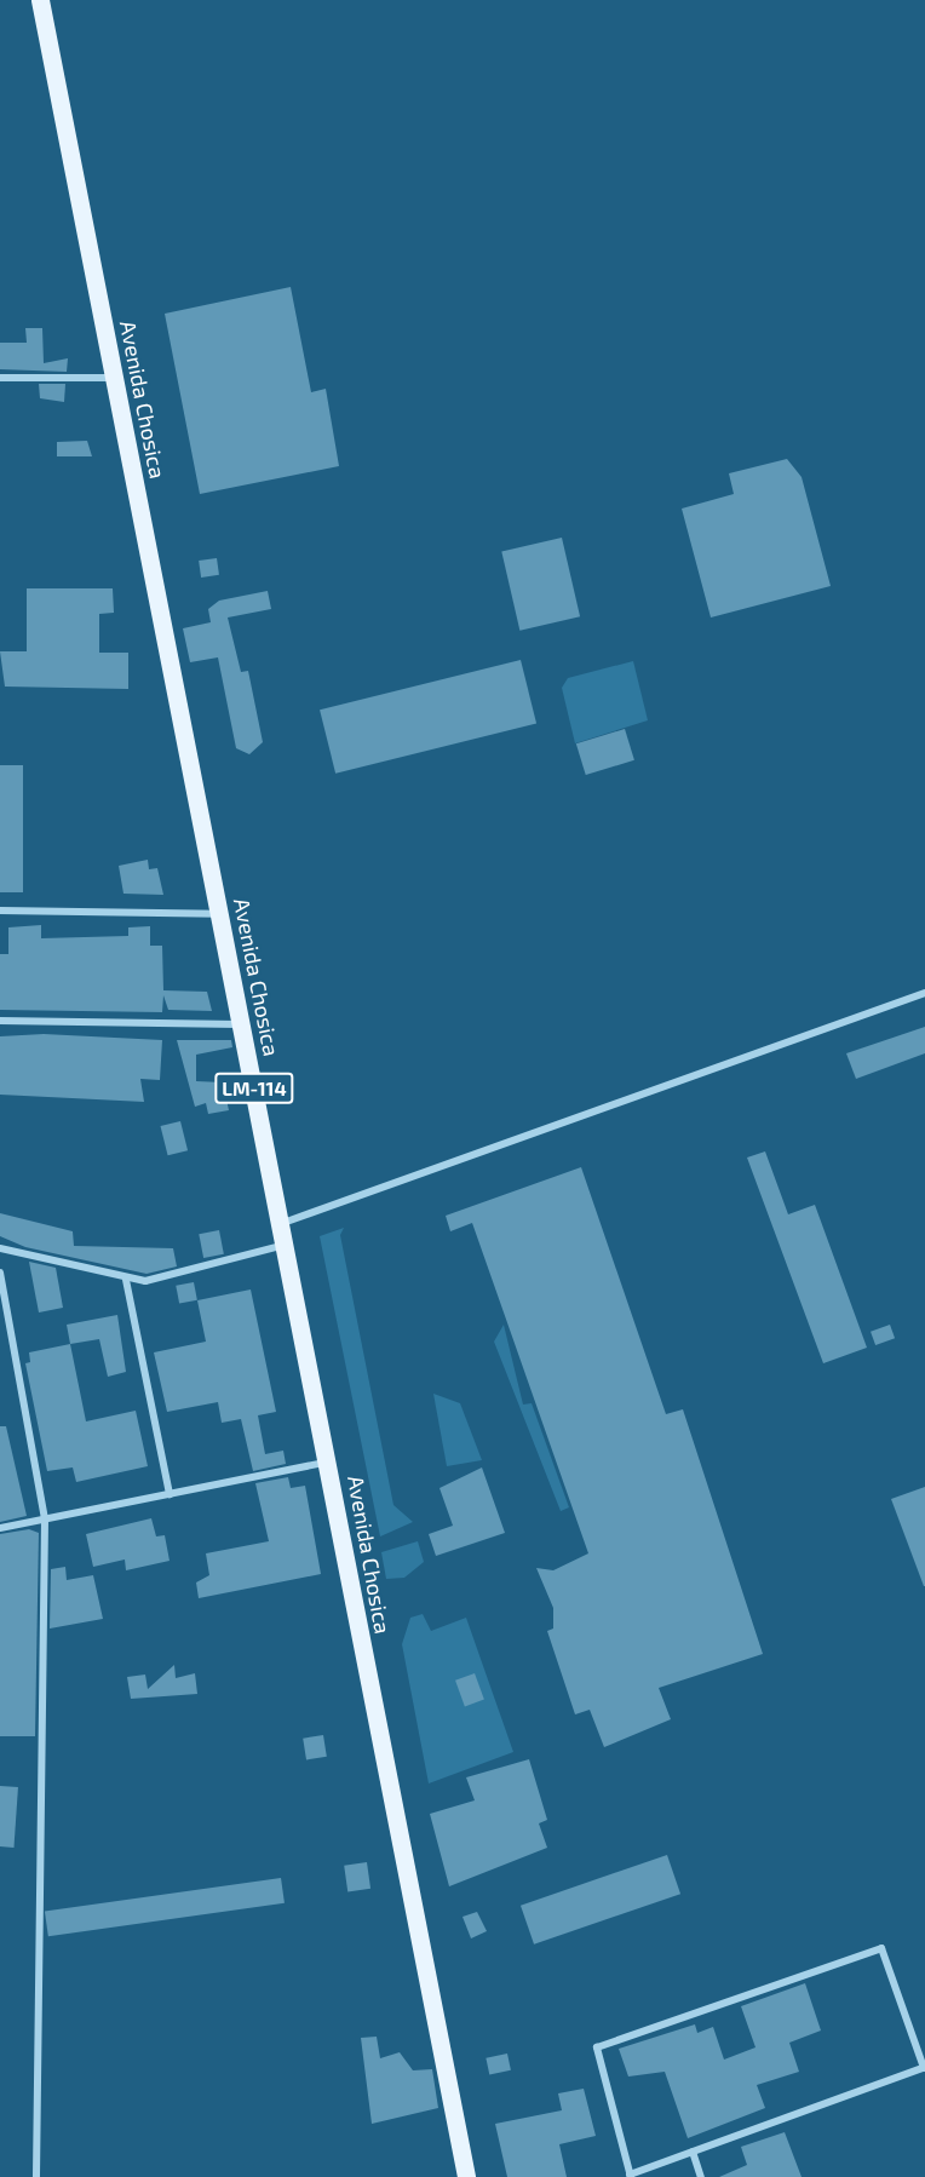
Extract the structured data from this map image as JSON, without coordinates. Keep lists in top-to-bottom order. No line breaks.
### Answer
{"streets":{"main road":["Avenida Chosica","LM-114"]}}
